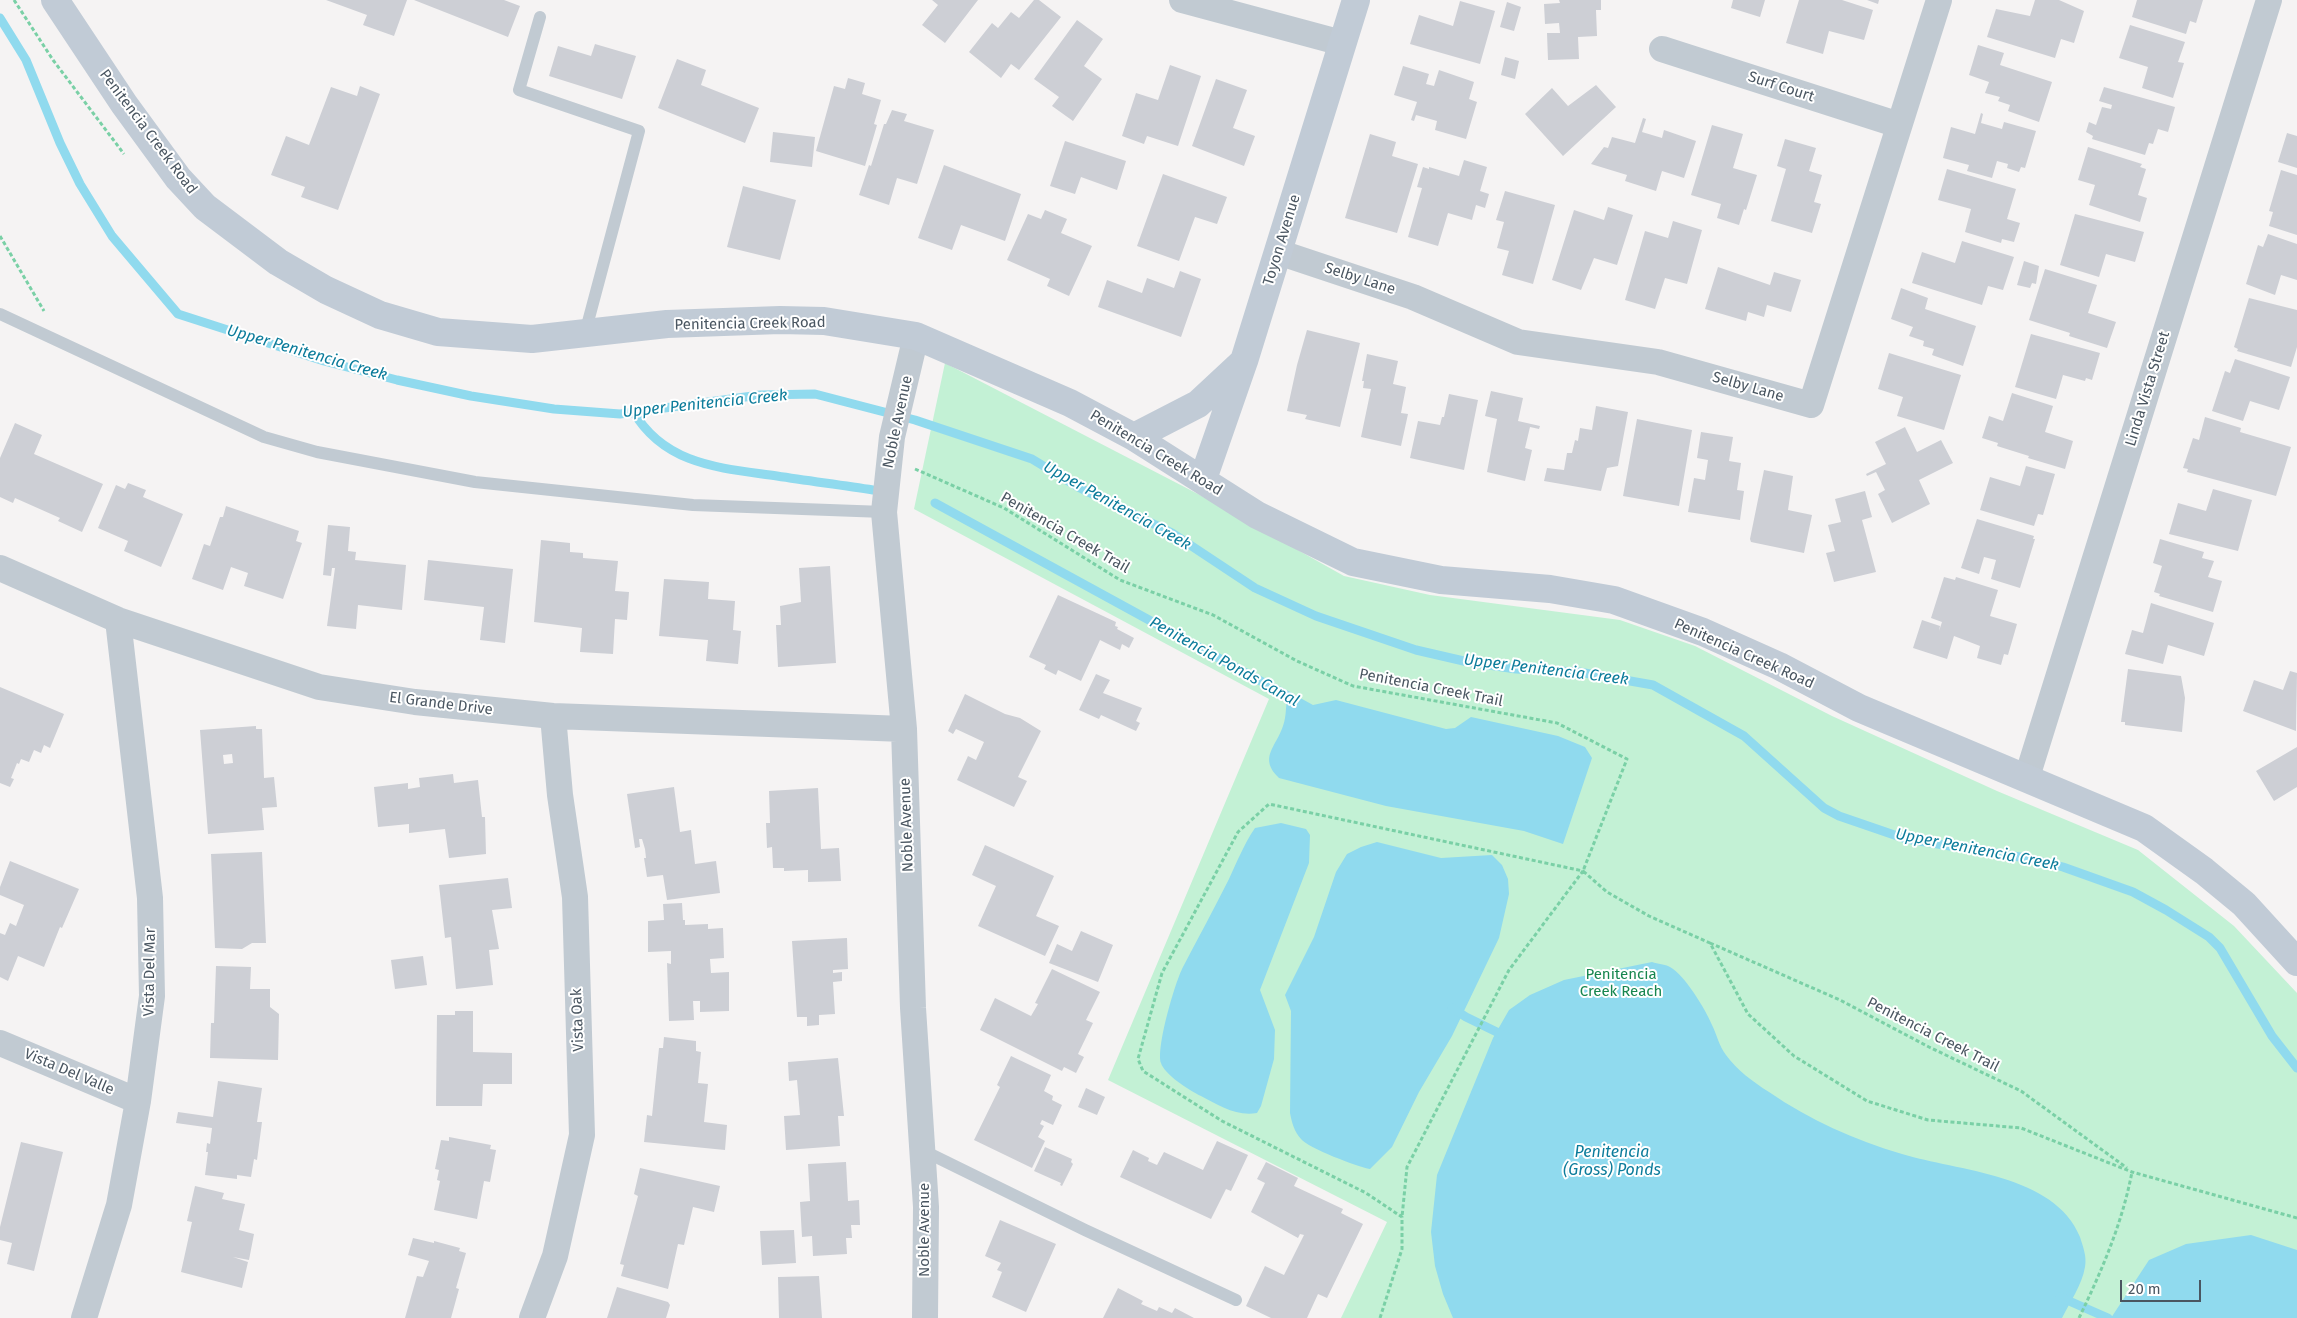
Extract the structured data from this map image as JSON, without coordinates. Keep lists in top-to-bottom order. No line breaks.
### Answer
{"streets":{"street":["Surf Court","Penitencia Creek Road","Toyon Avenue","Selby Lane","Linda Vista Street","Noble Avenue","El Grande Drive","Vista Del Mar","Vista Oak","Vista Del Valle"],"path":["Penitencia Creek Trail"]},"crossings":[["Surf Court","Selby Lane"],["Penitencia Creek Road","Toyon Avenue"],["Penitencia Creek Road","Linda Vista Street"],["Penitencia Creek Road","Noble Avenue"],["Toyon Avenue","Selby Lane"],["Noble Avenue","Penitencia Creek Trail"],["Noble Avenue","El Grande Drive"],["El Grande Drive","Vista Del Mar"],["El Grande Drive","Vista Oak"],["Vista Del Mar","Vista Del Valle"]],"water":["Upper Penitencia Creek","Penitencia Ponds Canal","Penitencia (Gross) Ponds"],"parks":["Penitencia Creek Reach"],"scale_bar":"20 m"}
